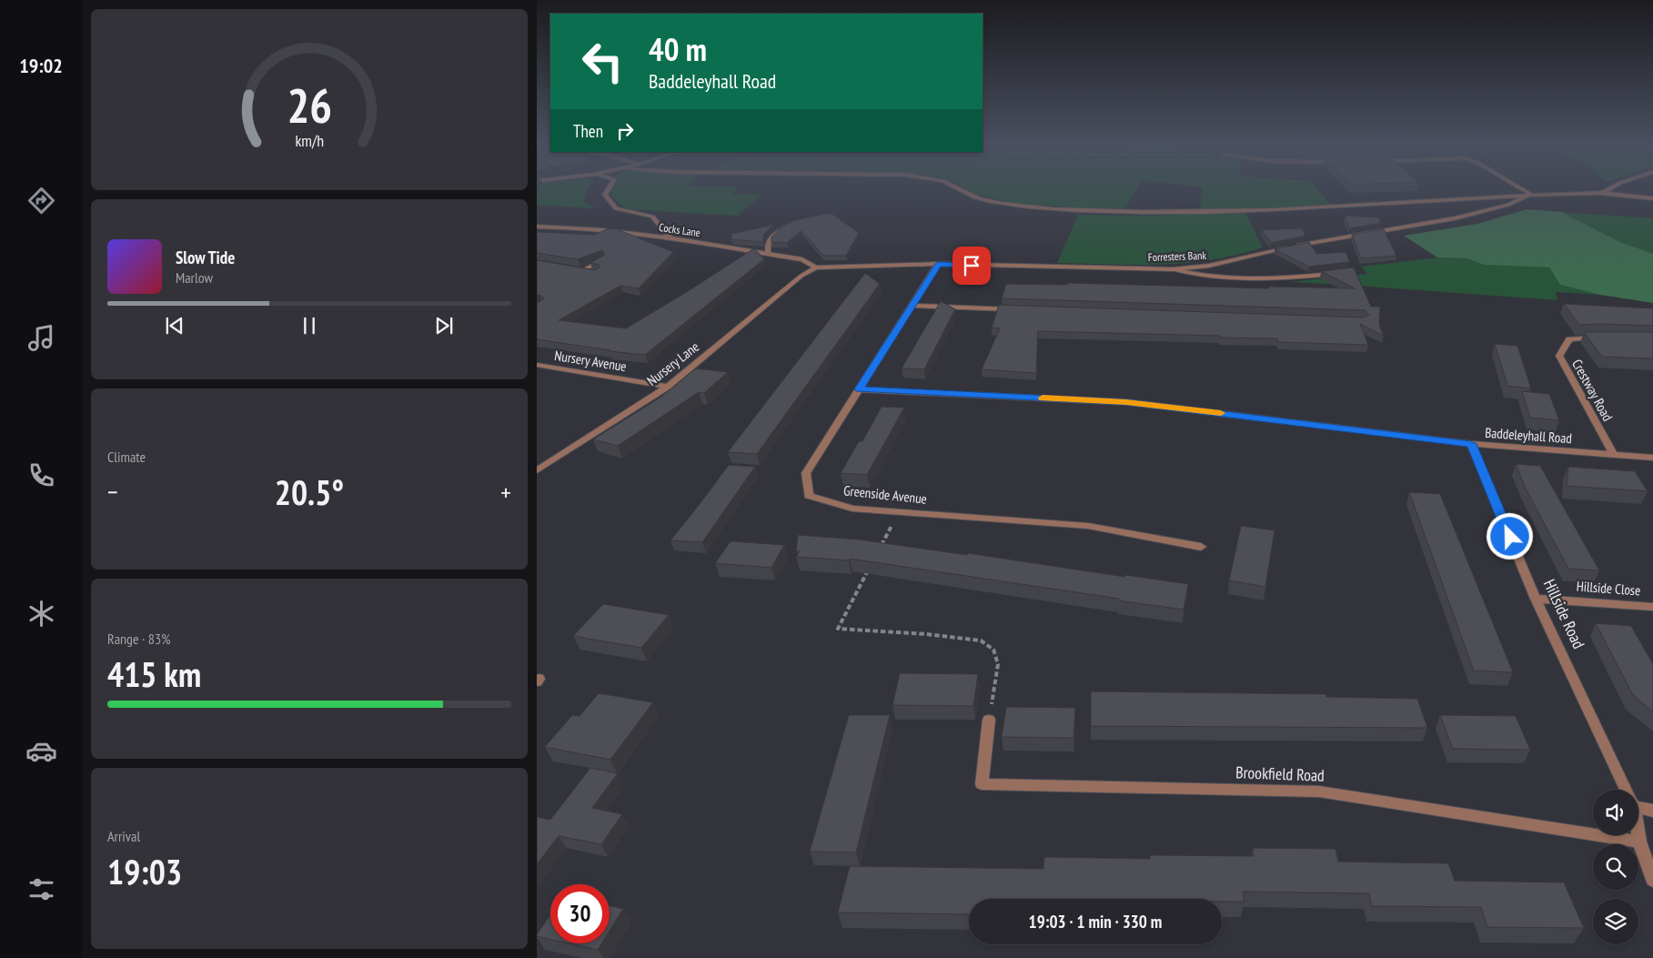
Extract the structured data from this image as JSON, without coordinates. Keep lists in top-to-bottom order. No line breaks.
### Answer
{"streets":{"street":["Cocks Lane","Forresters Bank","Nursery Avenue","Nursery Lane","Crestway Road","Baddeleyhall Road","Greenside Avenue","Hillside Close","Hillside Road","Brookfield Road"]},"crossings":[["Cocks Lane","Forresters Bank"],["Cocks Lane","Nursery Lane"],["Forresters Bank","Nursery Lane"],["Forresters Bank","Greenside Avenue"],["Nursery Avenue","Nursery Lane"],["Crestway Road","Baddeleyhall Road"],["Baddeleyhall Road","Greenside Avenue"],["Baddeleyhall Road","Hillside Road"],["Hillside Close","Hillside Road"],["Hillside Road","Brookfield Road"]],"page":{"tabs":"19:02","turn":["40 m","Baddeleyhall Road"],"then":"Then","song":["Slow Tide","Marlow"],"tile":["Climate",["Range · 83%","415 km"],["Arrival","19:03"]],"heat":["−","20.5°","+"],"limit":"30","trip":"19:03 · 1 min · 330 m","gauge":["26","km/h"]}}
